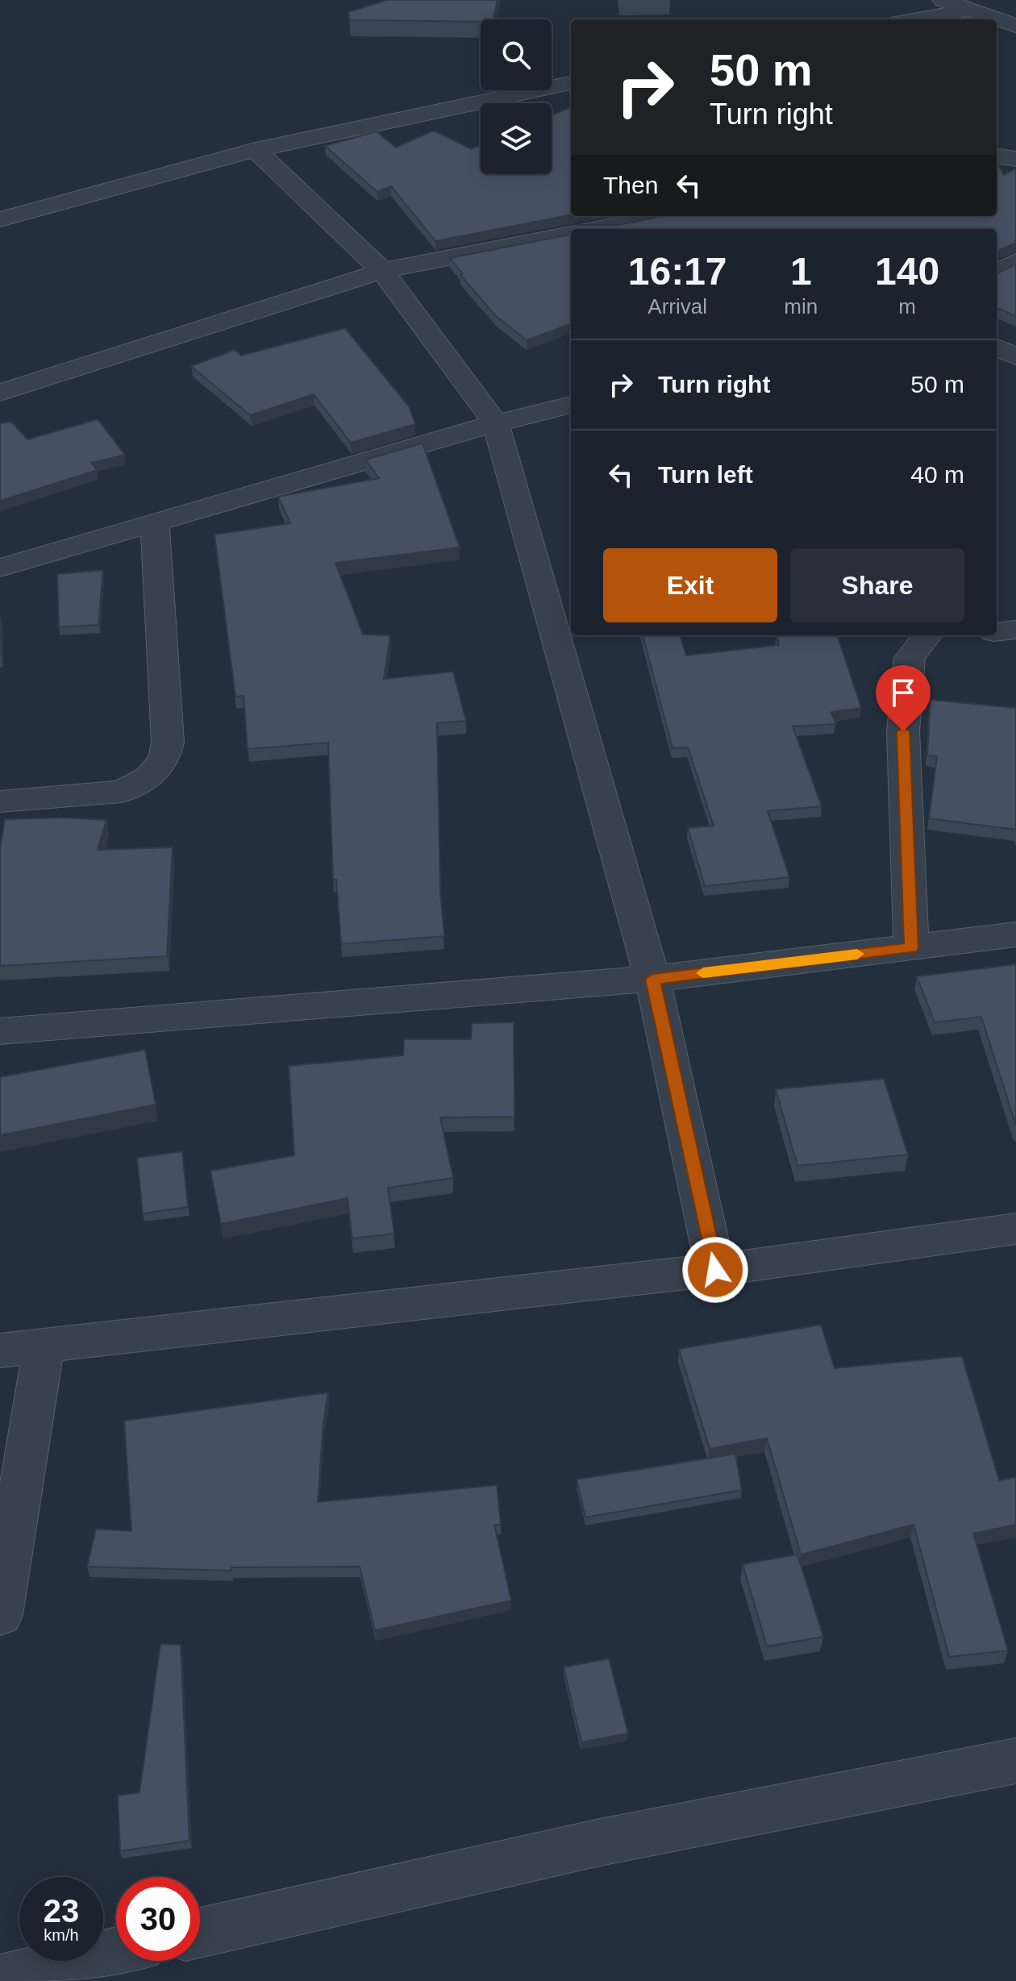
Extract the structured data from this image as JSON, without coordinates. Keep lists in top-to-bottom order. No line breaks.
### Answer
{"page":{"turn":["50 m","Turn right"],"then":"Then","eta":["16:17","Arrival","1","min","140","m"],"list":[{"name":"Turn right","value":"50 m"},{"name":"Turn left","value":"40 m"}],"buttons":["Exit","Share"],"speed":"23 km/h","limit":"30"}}
